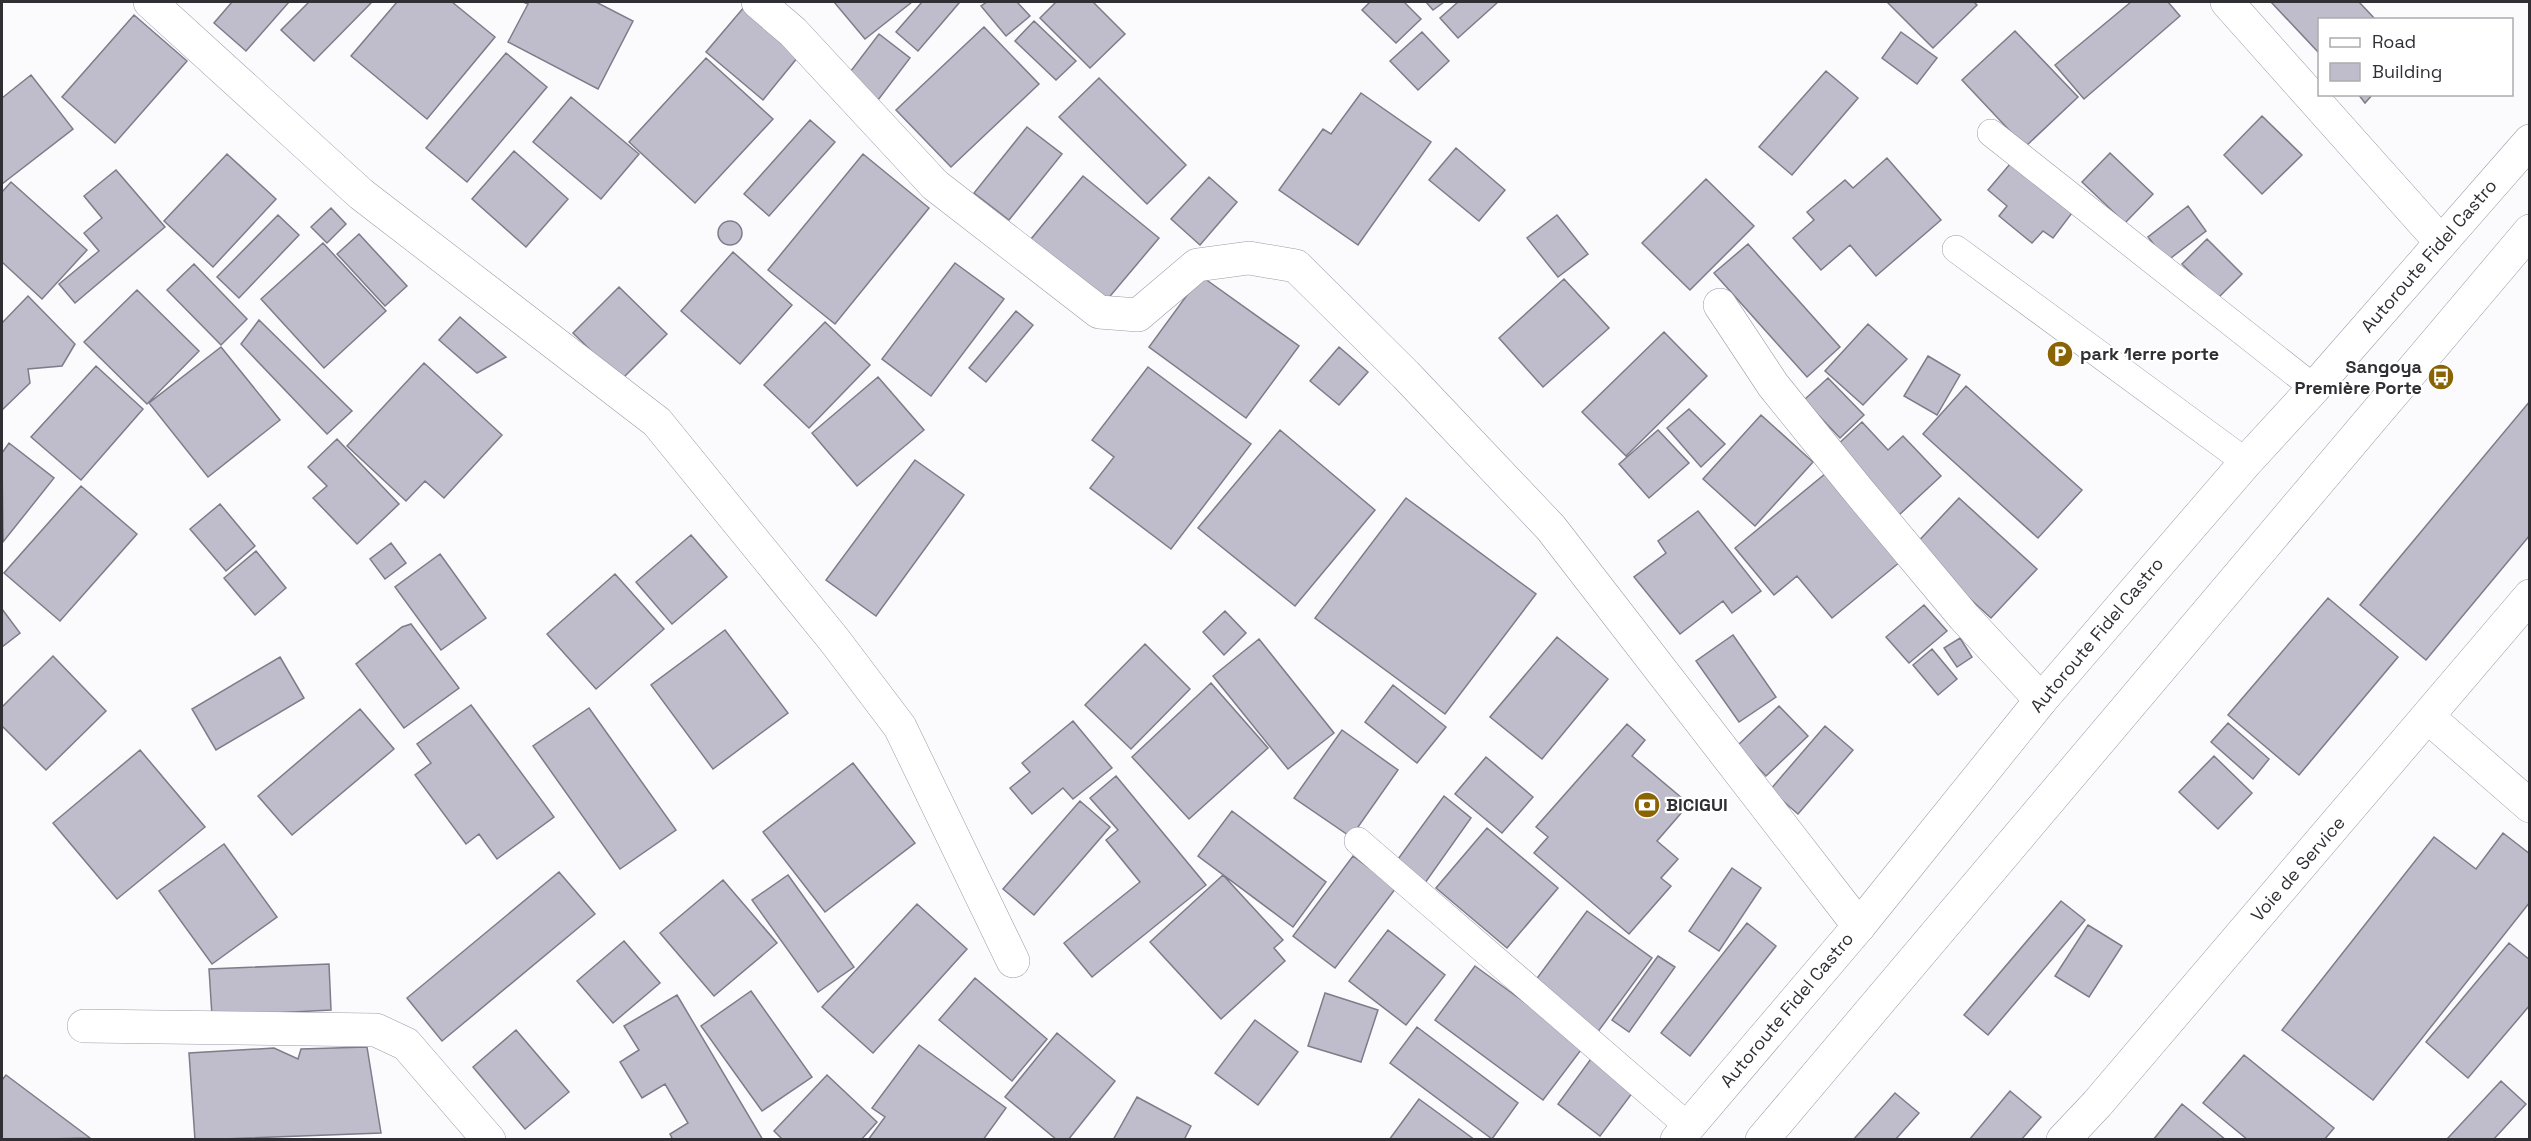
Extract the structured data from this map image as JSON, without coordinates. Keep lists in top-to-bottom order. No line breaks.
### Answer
{"streets":{"main road":["Autoroute Fidel Castro","Voie de Service"]},"places":{"parking":["park 1erre porte"],"bus stop":["Sangoya Première Porte"],"bank":["BICIGUI"]},"legend":["Road","Building"]}
